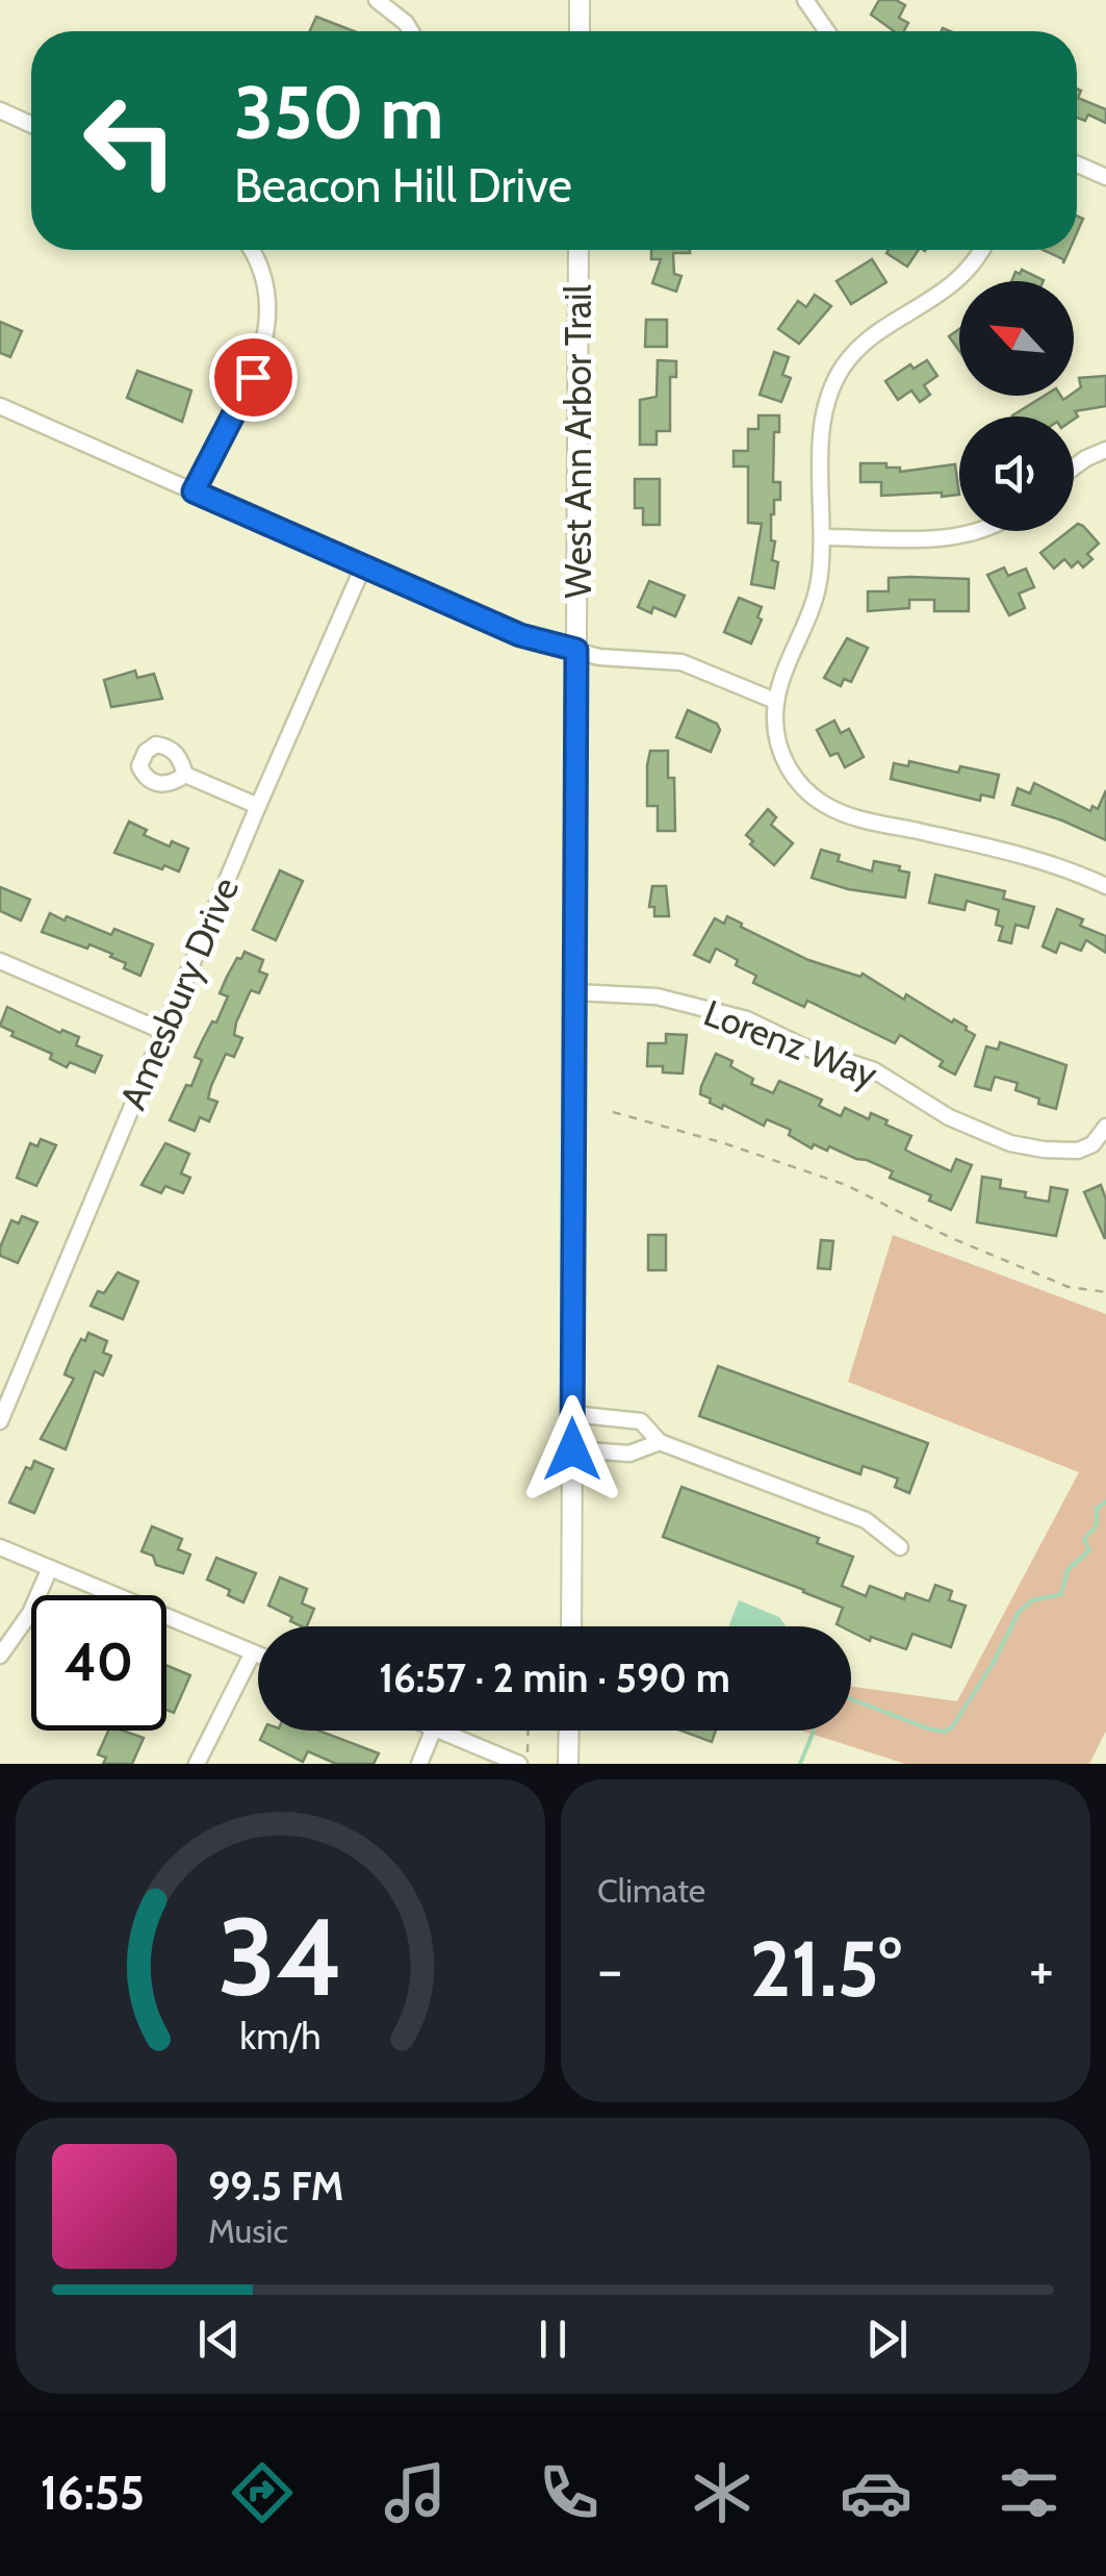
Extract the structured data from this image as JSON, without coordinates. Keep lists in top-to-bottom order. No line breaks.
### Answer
{"streets":{"street":["West Ann Arbor Trail","Amesbury Drive","Lorenz Way"]},"crossings":[["West Ann Arbor Trail","Lorenz Way"]],"north":"top left","page":{"turn":["350 m","Beacon Hill Drive"],"limit":"40","trip":"16:57 · 2 min · 590 m","tile":"Climate","heat":["−","21.5°","+"],"song":["99.5 FM","Music"],"tabs":"16:55","gauge":["34","km/h"]}}
